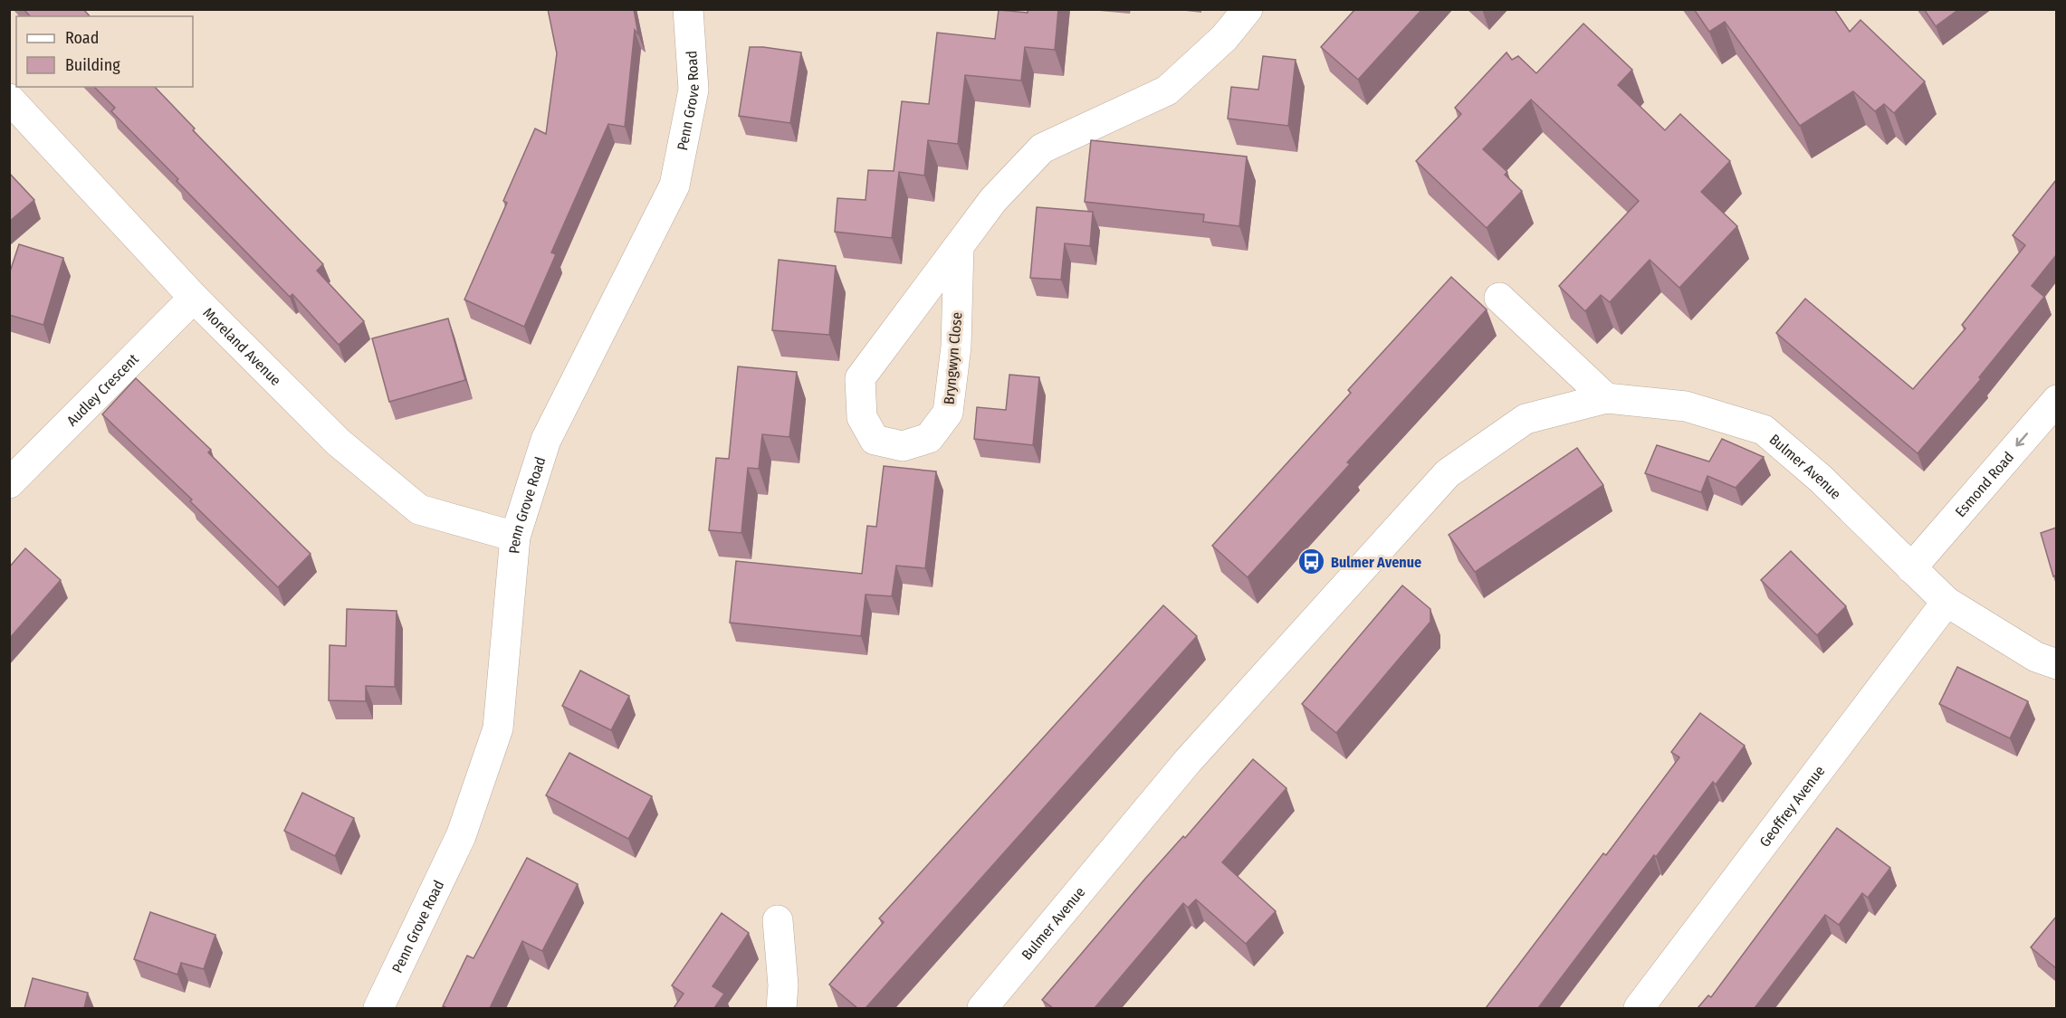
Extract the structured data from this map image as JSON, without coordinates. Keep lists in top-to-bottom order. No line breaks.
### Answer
{"streets":{"street":["Penn Grove Road","Moreland Avenue","Bryngwyn Close","Audley Crescent","Bulmer Avenue","Esmond Road","Geoffrey Avenue"]},"crossings":[["Penn Grove Road","Moreland Avenue"],["Moreland Avenue","Audley Crescent"],["Bulmer Avenue","Esmond Road"],["Bulmer Avenue","Geoffrey Avenue"]],"one_way":["Esmond Road"],"places":{"bus stop":["Bulmer Avenue"]},"legend":["Road","Building"]}
